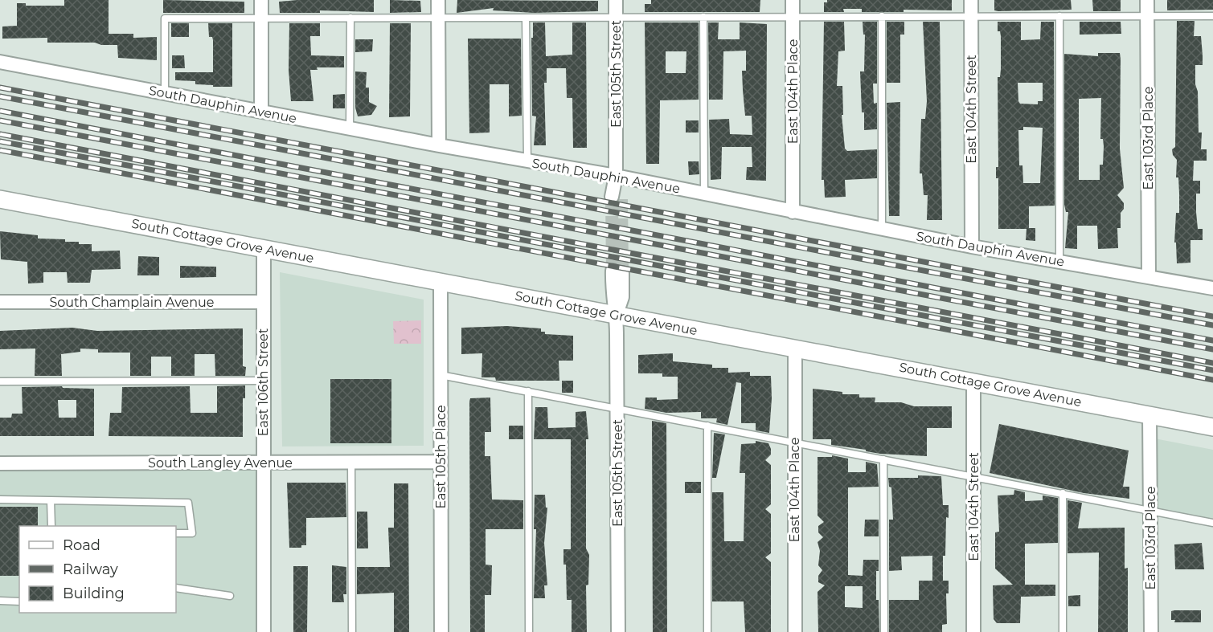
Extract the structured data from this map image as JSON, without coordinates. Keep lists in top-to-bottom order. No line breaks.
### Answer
{"streets":{"street":["East 105th Street","East 104th Place","South Dauphin Avenue","East 104th Street","East 103rd Place","South Cottage Grove Avenue","South Champlain Avenue","East 106th Street","East 105th Place","South Langley Avenue"]},"crossings":[["East 105th Street","South Dauphin Avenue"],["East 105th Street","South Cottage Grove Avenue"],["East 104th Place","South Dauphin Avenue"],["East 104th Place","South Cottage Grove Avenue"],["South Dauphin Avenue","East 104th Street"],["South Dauphin Avenue","East 103rd Place"],["East 104th Street","South Cottage Grove Avenue"],["East 103rd Place","South Cottage Grove Avenue"],["South Cottage Grove Avenue","East 106th Street"],["South Cottage Grove Avenue","East 105th Place"],["South Champlain Avenue","East 106th Street"],["East 106th Street","South Langley Avenue"],["East 105th Place","South Langley Avenue"]],"legend":["Road","Railway","Building"]}
